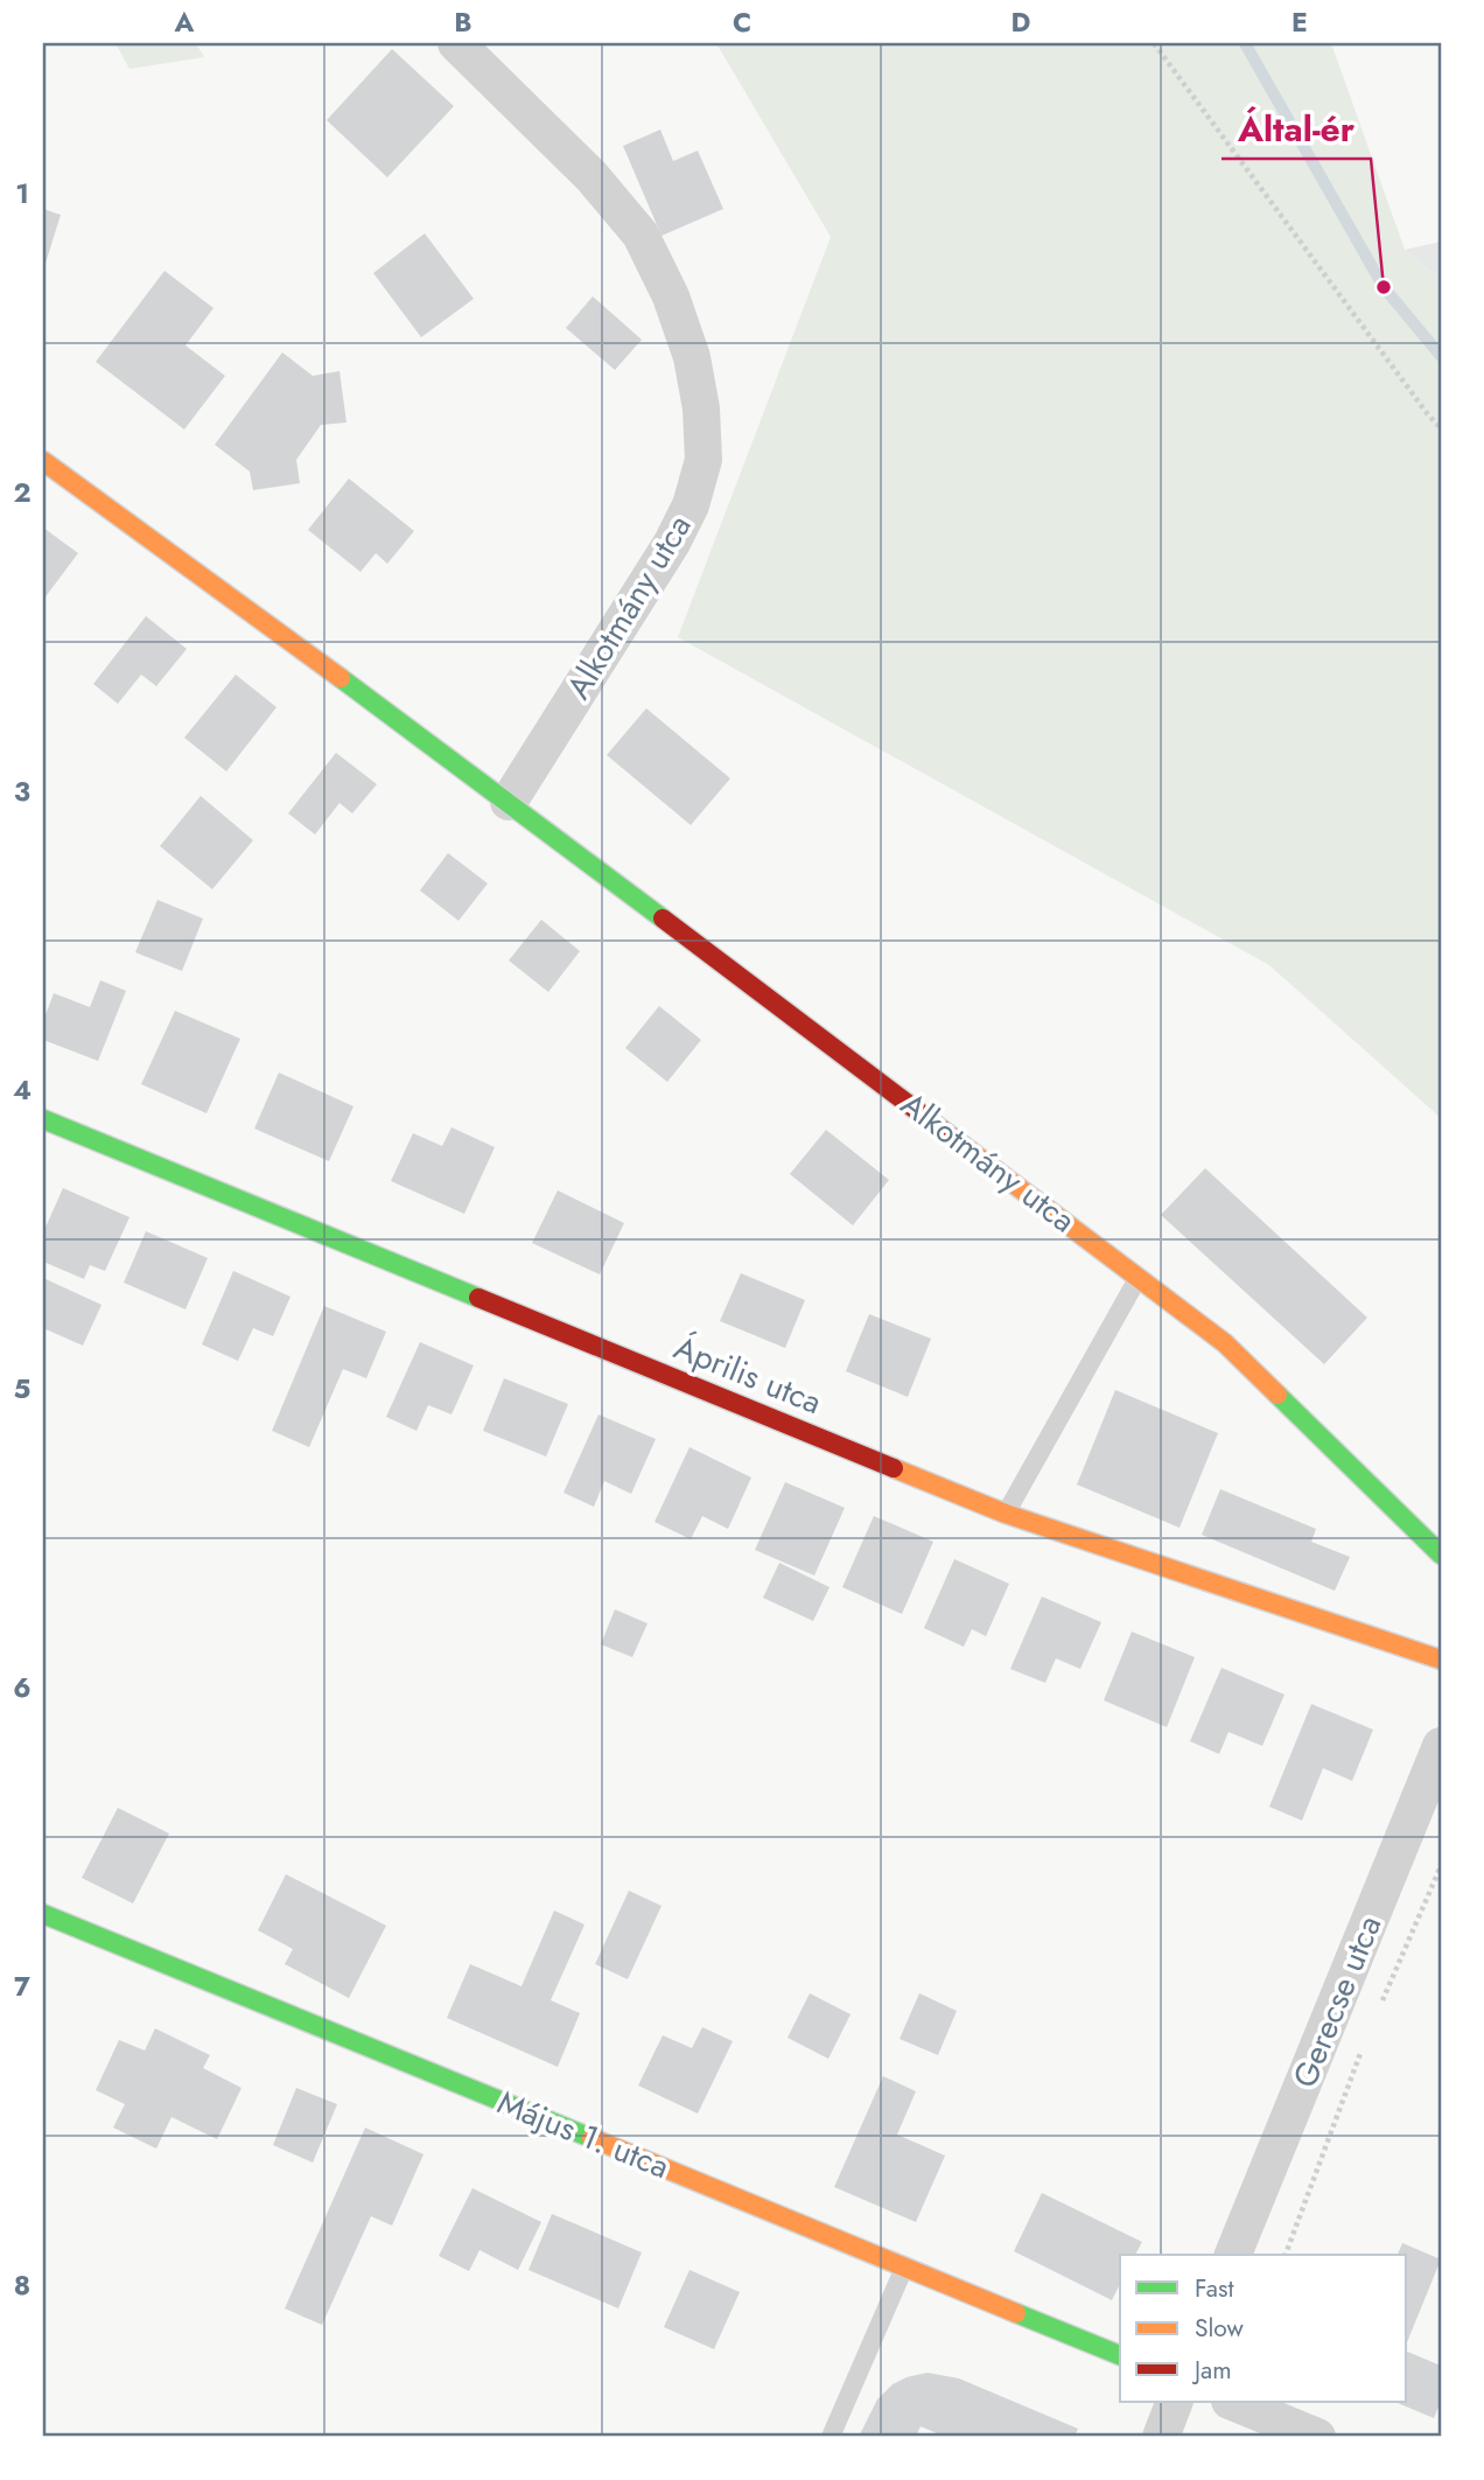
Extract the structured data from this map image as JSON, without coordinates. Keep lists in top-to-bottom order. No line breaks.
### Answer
{"streets":{"street":["Alkotmány utca","Április utca","Gerecse utca","Május 1. utca"]},"places":["Által-ér"],"legend":["Fast","Slow","Jam"],"grid":{"columns":["A","B","C","D","E"],"rows":["1","2","3","4","5","6","7","8"]}}
